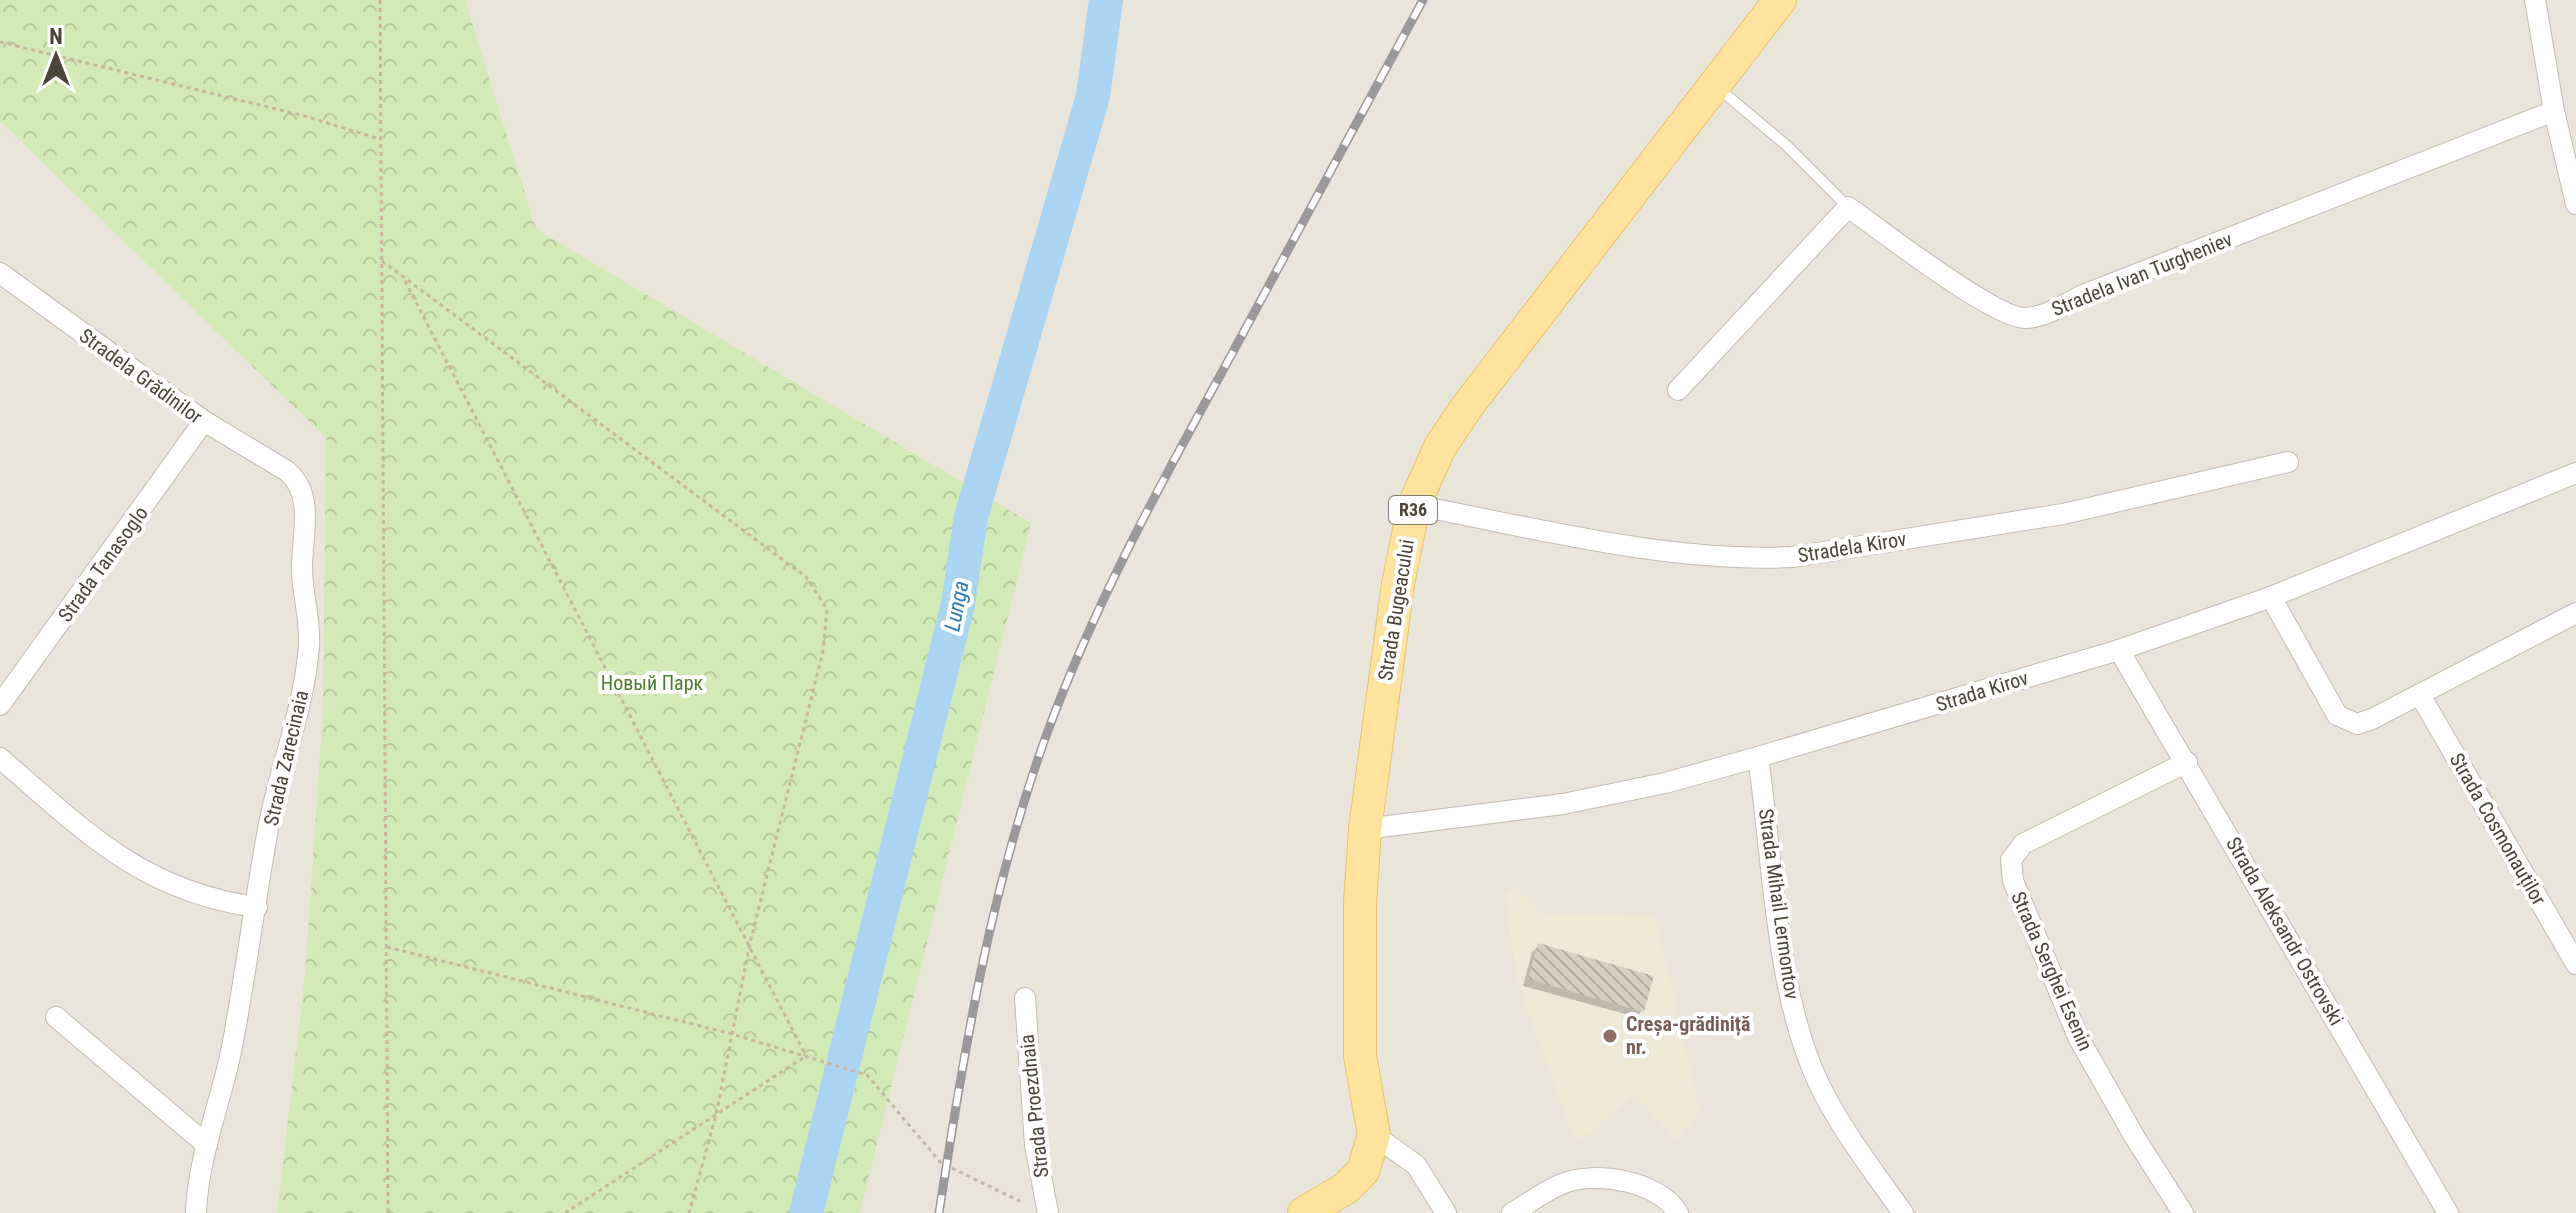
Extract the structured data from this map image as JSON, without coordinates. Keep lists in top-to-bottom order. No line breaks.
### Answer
{"streets":{"main road":["R36","Strada Bugeacului"],"street":["Stradela Ivan Turgheniev","Stradela Grădinilor","Stradela Kirov","Strada Tanasoglo","Strada Kirov","Strada Zarecinaia","Strada Cosmonauților","Strada Mihail Lermontov","Strada Aleksandr Ostrovski","Strada Serghei Esenin","Strada Proezdnaia"]},"crossings":[["Stradela Grădinilor","Strada Tanasoglo"],["Stradela Grădinilor","Strada Zarecinaia"],["R36","Strada Bugeacului"],["Stradela Kirov","Strada Bugeacului"],["Strada Bugeacului","Strada Kirov"],["Strada Kirov","Strada Mihail Lermontov"],["Strada Kirov","Strada Aleksandr Ostrovski"],["Strada Aleksandr Ostrovski","Strada Serghei Esenin"]],"water":["Lunga"],"parks":["Новый Парк"],"places":["Creșa-grădiniță nr."],"north":"top"}
